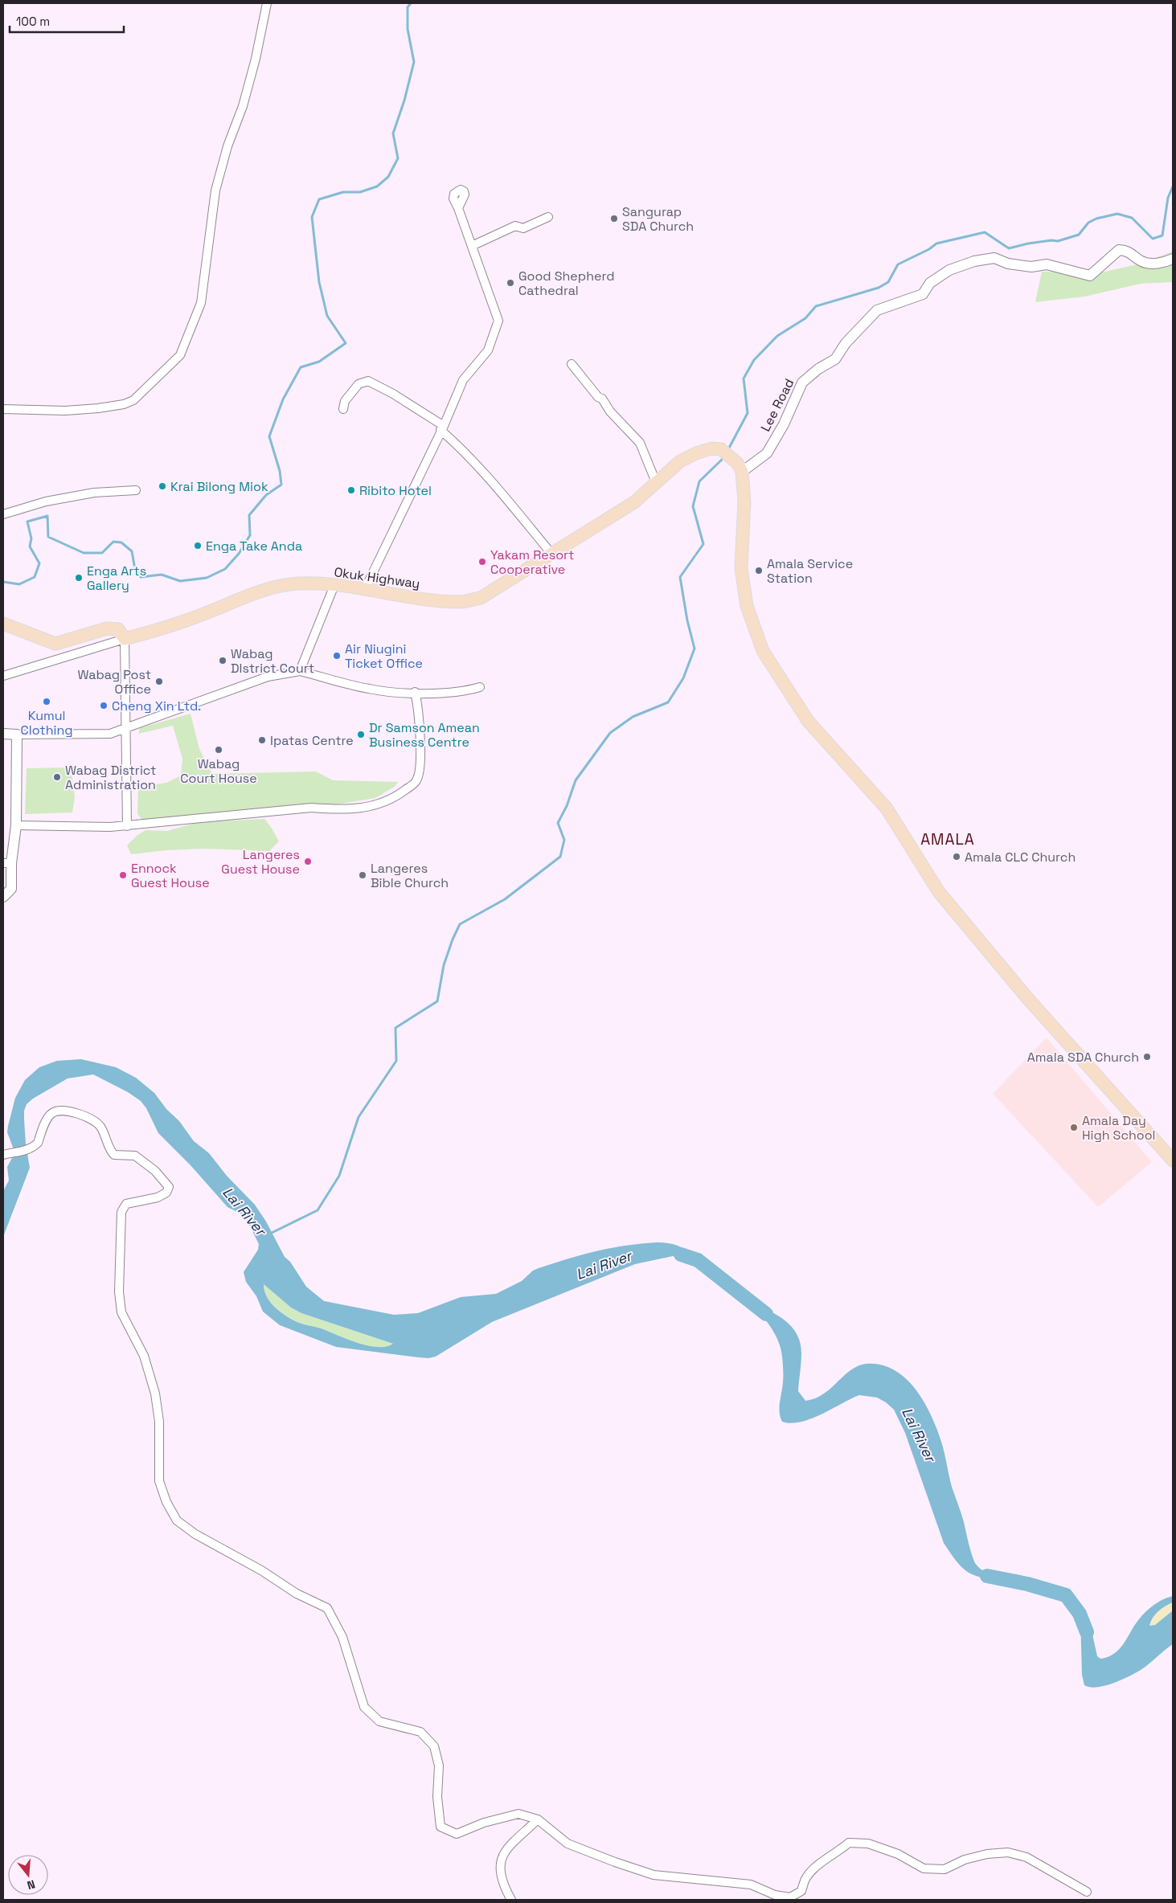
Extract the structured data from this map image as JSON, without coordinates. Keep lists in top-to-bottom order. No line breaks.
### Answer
{"streets":{"main road":["Okuk Highway"],"street":["Lee Road"]},"crossings":[["Lee Road","Okuk Highway"]],"districts":["AMALA"],"water":["Lai River"],"places":["Sangurap SDA Church","Good Shepherd Cathedral","Krai Bilong Miok","Ribito Hotel","Enga Take Anda","Yakam Resort Cooperative","Amala Service Station","Enga Arts Gallery","Air Niugini Ticket Office","Wabag DIstrict Court","Wabag Post Office","Kumul Clothing","Cheng Xin Ltd.","Dr Samson Amean Business Centre","Ipatas Centre","Wabag Court House","Wabag District Administration","Amala CLC Church","Langeres Guest House","Ennock Guest House","Langeres Bible Church","Amala SDA Church","Amala Day High School"],"scale_bar":"100 m","north":"bottom"}
